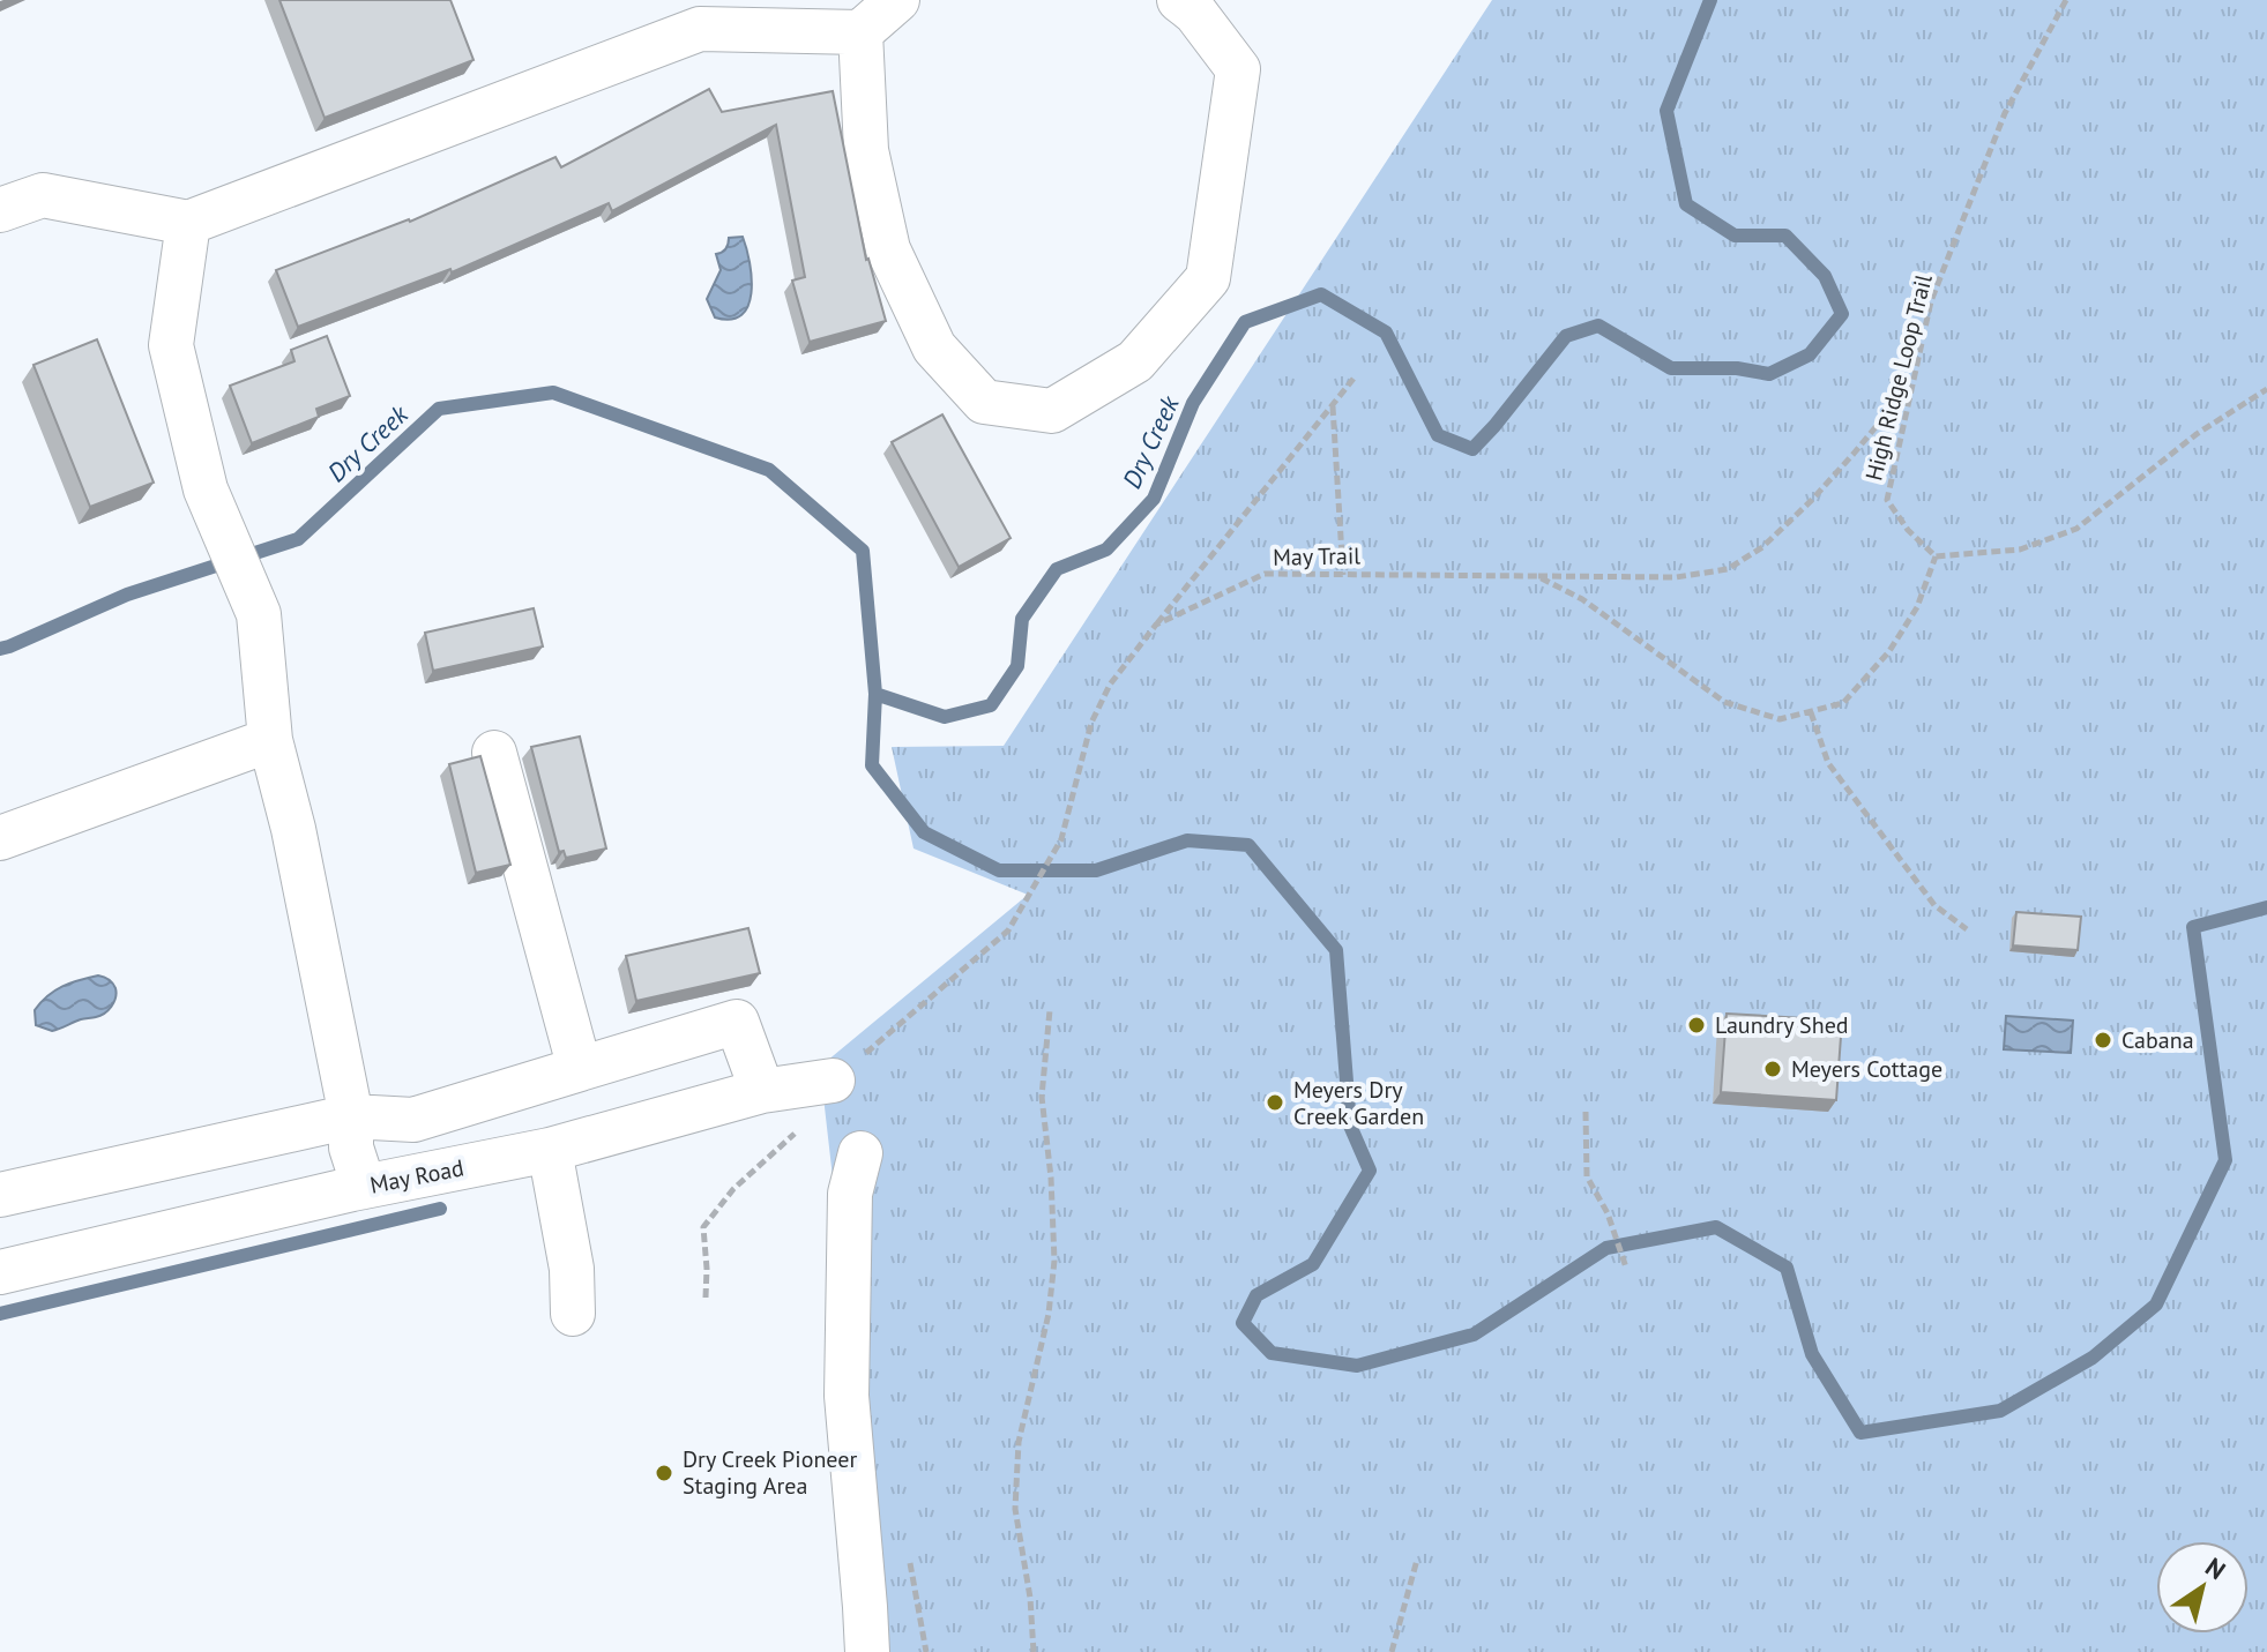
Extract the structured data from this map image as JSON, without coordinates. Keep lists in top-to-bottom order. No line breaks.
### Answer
{"streets":{"street":["May Road"],"path":["High Ridge Loop Trail","May Trail"]},"crossings":[["High Ridge Loop Trail","May Trail"],["May Trail","May Road"]],"water":["Dry Creek"],"places":["Laundry Shed","Cabana","Meyers Cottage","Meyers Dry Creek Garden","Dry Creek Pioneer Staging Area"],"north":"top right"}
